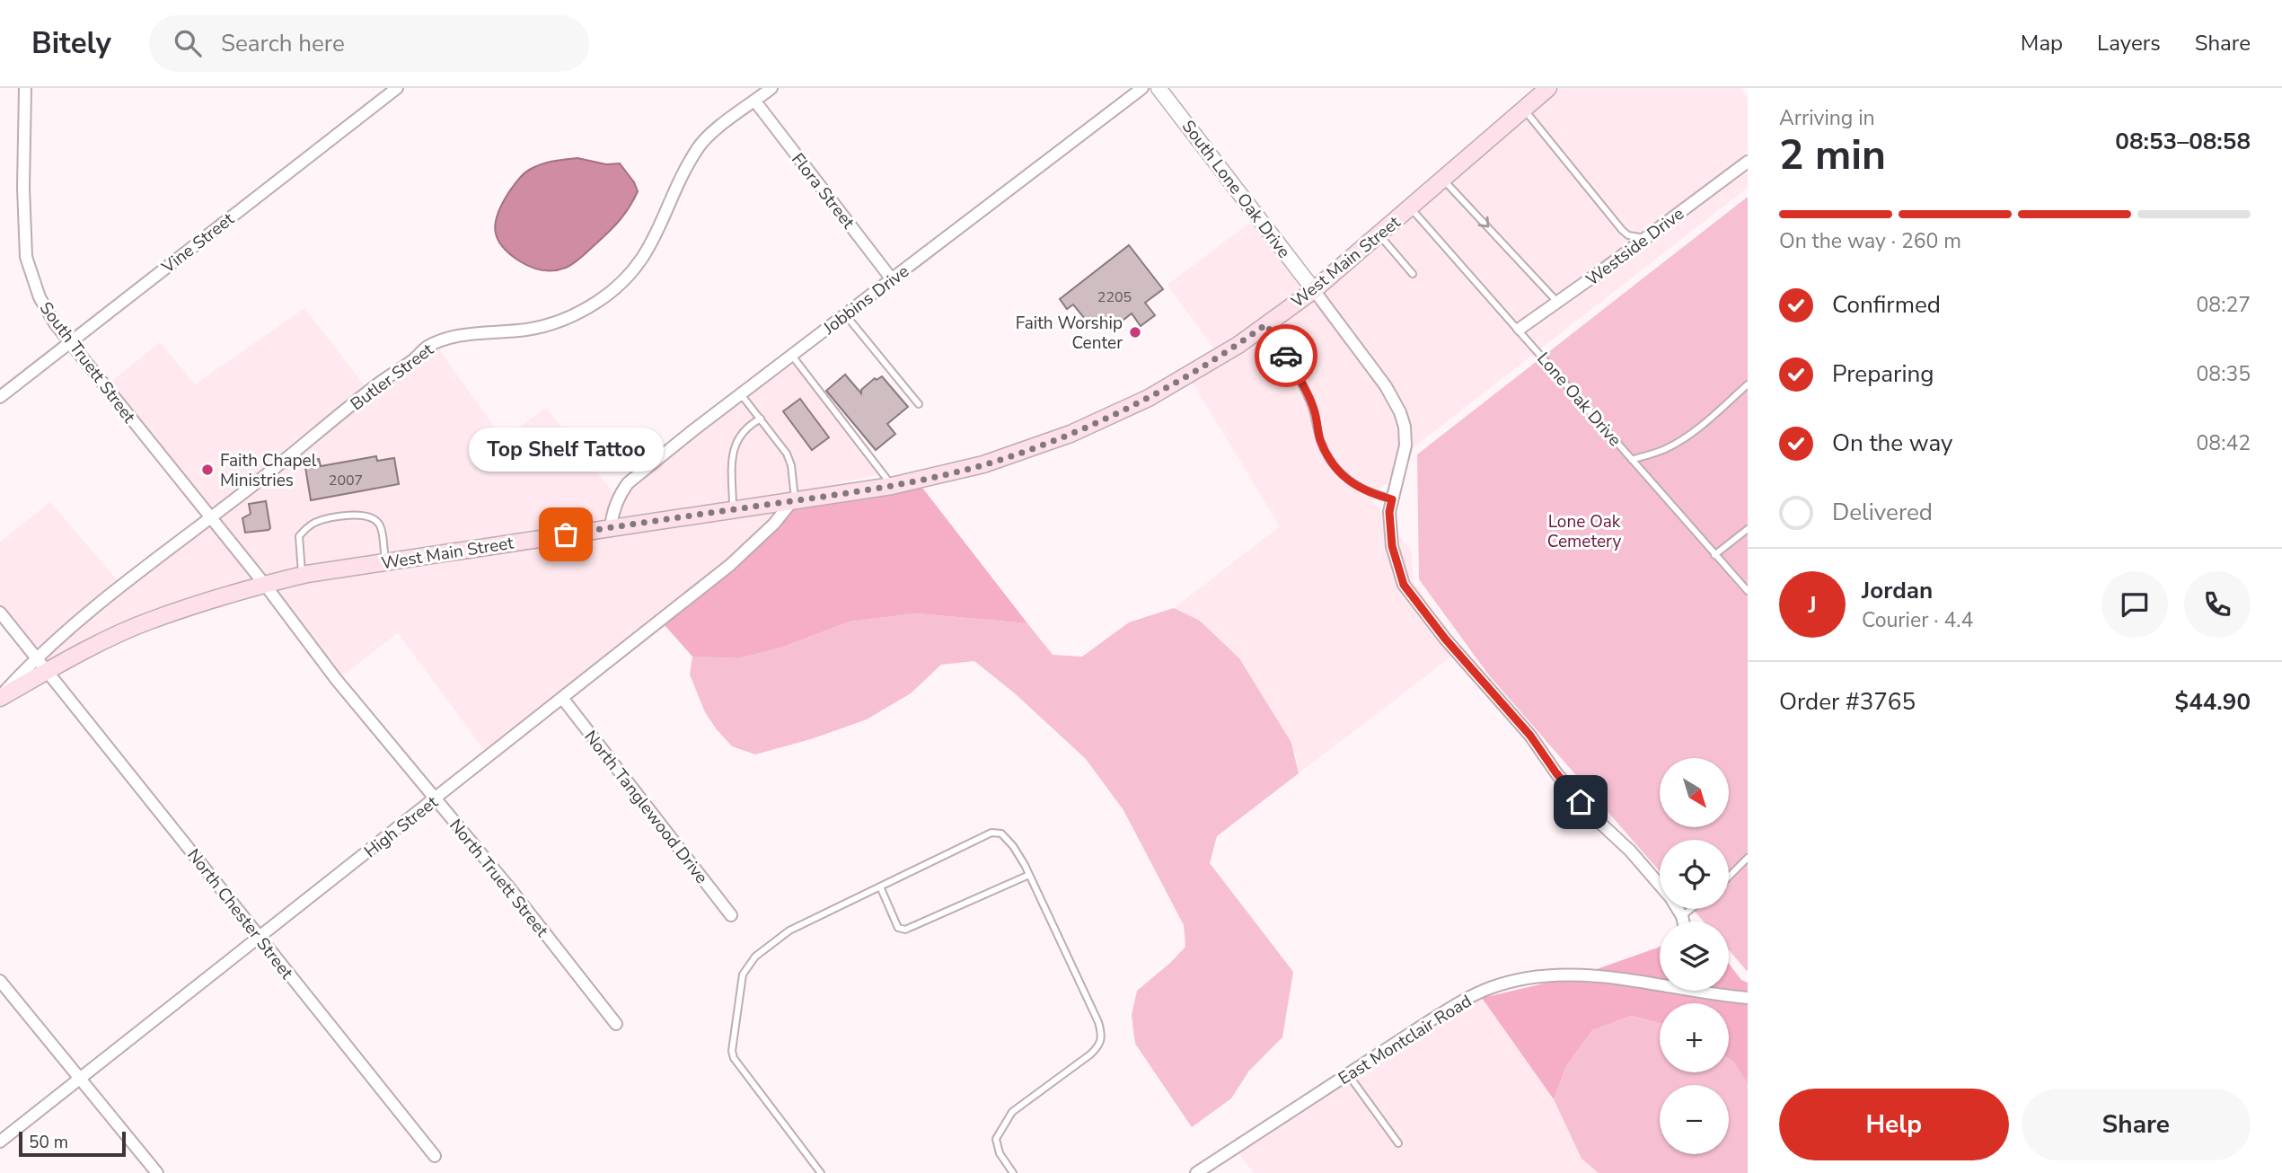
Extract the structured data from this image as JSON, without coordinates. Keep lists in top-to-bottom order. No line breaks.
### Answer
{"streets":{"main road":["West Main Street"],"street":["South Lone Oak Drive","Flora Street","Vine Street","Westside Drive","Jobbins Drive","South Truett Street","Butler Street","North Tanglewood Drive","High Street","North Truett Street","North Chester Street","East Montclair Road"],"lane":["Lone Oak Drive"]},"crossings":[["South Lone Oak Drive","West Main Street"],["Flora Street","Jobbins Drive"],["Flora Street","Butler Street"],["Vine Street","South Truett Street"],["Westside Drive","Lone Oak Drive"],["West Main Street","Jobbins Drive"],["West Main Street","South Truett Street"],["West Main Street","Butler Street"],["West Main Street","Lone Oak Drive"],["West Main Street","High Street"],["West Main Street","North Truett Street"],["West Main Street","North Chester Street"],["South Truett Street","Butler Street"],["South Truett Street","North Truett Street"],["Butler Street","North Chester Street"],["North Tanglewood Drive","High Street"],["High Street","North Truett Street"],["High Street","North Chester Street"]],"parks":["Lone Oak Cemetery"],"places":["Faith Worship Center","Faith Chapel Ministries","Top Shelf Tattoo"],"house_numbers":["2205","2007"],"scale_bar":"50 m","north":"bottom right","page":{"header":"Bitely","search":"Search here","nav":["Map","Layers","Share"],"heading":["2 min","Arriving in","08:53–08:58"],"panel":["Jordan","Courier · 4.4","Order #3765","$44.90"],"bar":"On the way · 260 m","list":[["Confirmed","08:27"],["Preparing","08:35"],["On the way","08:42"],"Delivered"],"bubble":"Top Shelf Tattoo","round":"J","map_buttons":["+","−"],"buttons":["Help","Share"],"scale":"50 m"}}
